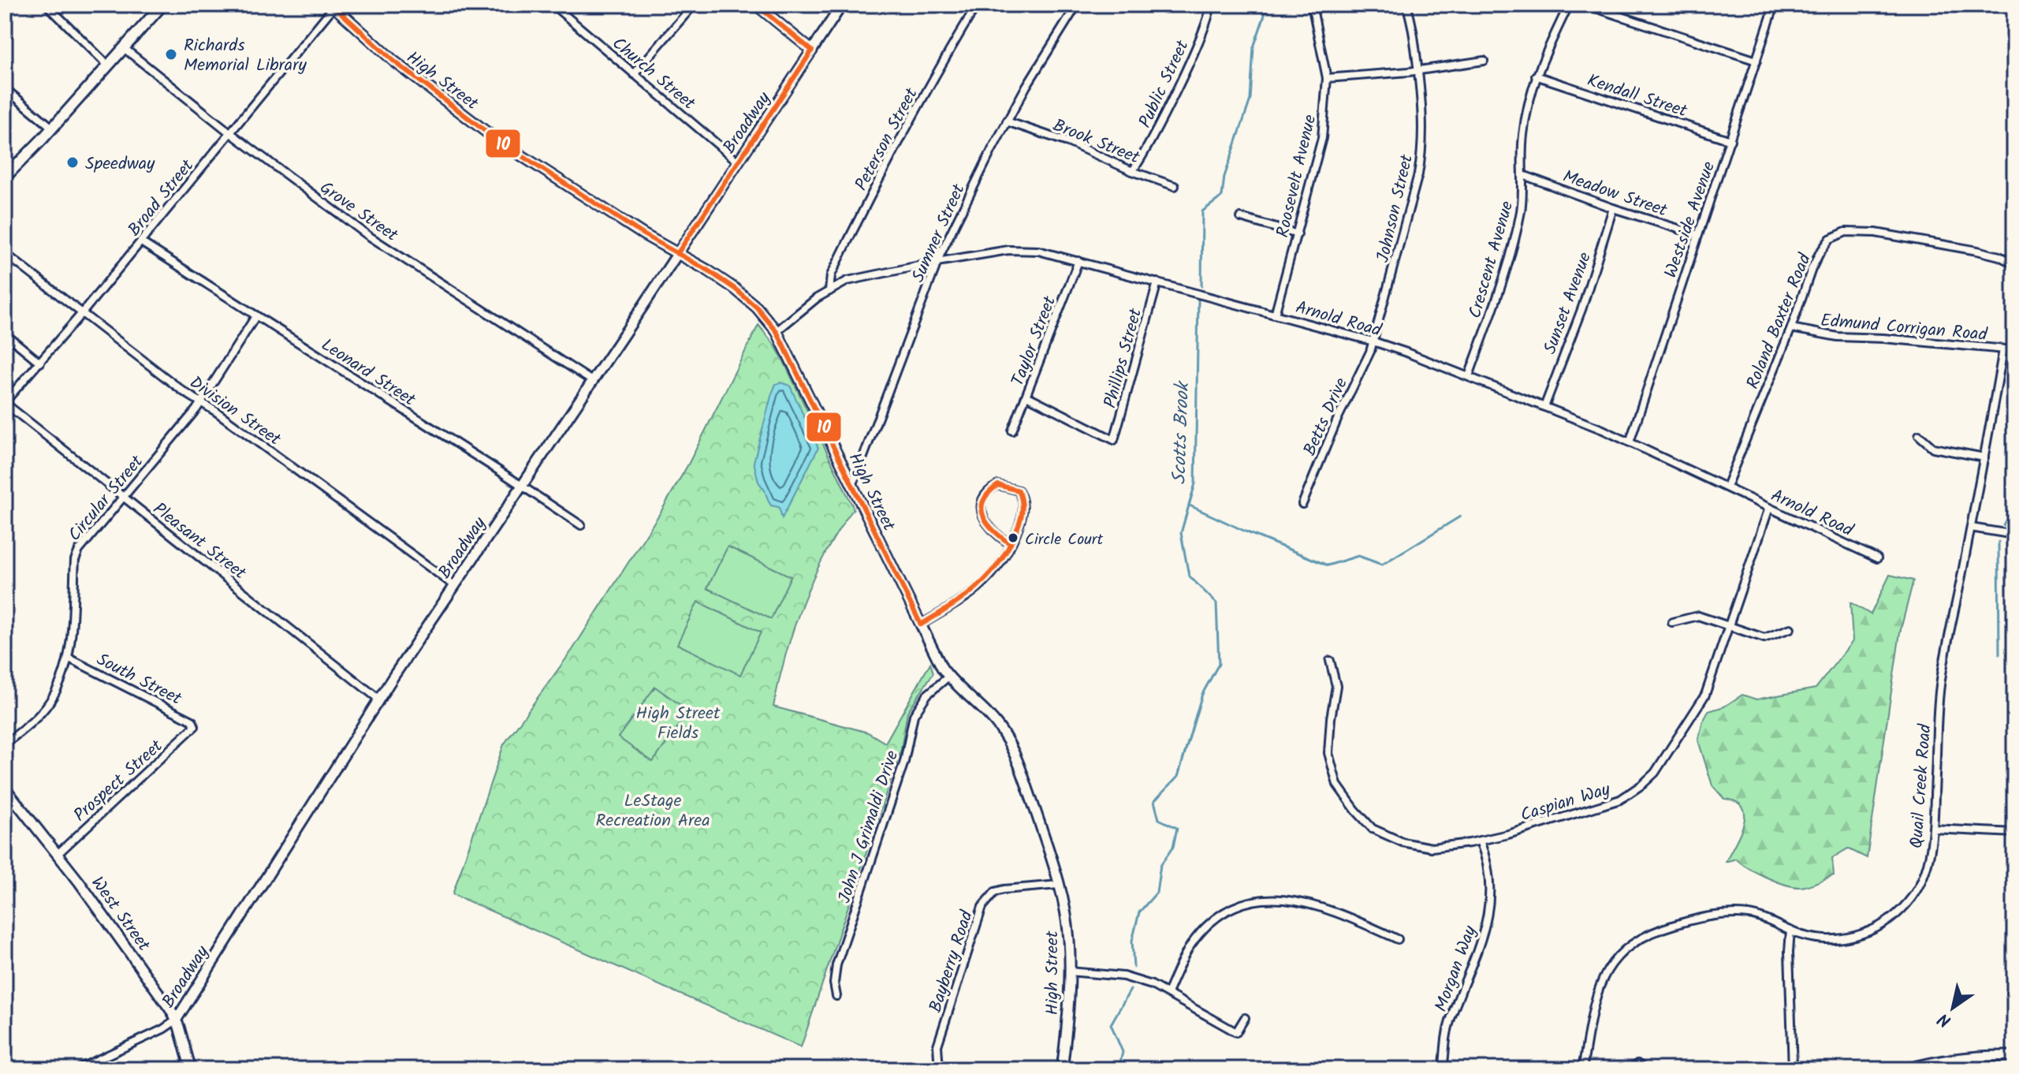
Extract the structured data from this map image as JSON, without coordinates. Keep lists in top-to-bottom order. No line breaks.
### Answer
{"streets":{"street":["Church Street","High Street","Public Street","Kendall Street","Broadway","Peterson Street","Brook Street","Roosevelt Avenue","Meadow Street","Broad Street","Johnson Street","Grove Street","Westside Avenue","Sumner Street","Crescent Avenue","Sunset Avenue","Arnold Road","Roland Baxter Road","Edmund Corrigan Road","Taylor Street","Phillips Street","Leonard Street","Division Street","Betts Drive","Circular Street","Pleasant Street","South Street","Prospect Street","Quail Creek Road","Caspian Way","John J Grimaldi Drive","West Street","Bayberry Road","Morgan Way"]},"crossings":[["Church Street","Broadway"],["High Street","Broadway"],["High Street","Broad Street"],["High Street","Sumner Street"],["High Street","Arnold Road"],["High Street","John J Grimaldi Drive"],["High Street","Bayberry Road"],["Public Street","Brook Street"],["Kendall Street","Westside Avenue"],["Kendall Street","Crescent Avenue"],["Broadway","Grove Street"],["Broadway","Leonard Street"],["Broadway","Division Street"],["Broadway","Pleasant Street"],["Broadway","West Street"],["Peterson Street","Arnold Road"],["Brook Street","Sumner Street"],["Roosevelt Avenue","Arnold Road"],["Meadow Street","Westside Avenue"],["Meadow Street","Crescent Avenue"],["Meadow Street","Sunset Avenue"],["Broad Street","Grove Street"],["Broad Street","Leonard Street"],["Broad Street","Division Street"],["Broad Street","Pleasant Street"],["Johnson Street","Arnold Road"],["Johnson Street","Betts Drive"],["Westside Avenue","Arnold Road"],["Sumner Street","Arnold Road"],["Crescent Avenue","Arnold Road"],["Sunset Avenue","Arnold Road"],["Arnold Road","Roland Baxter Road"],["Arnold Road","Taylor Street"],["Arnold Road","Phillips Street"],["Arnold Road","Betts Drive"],["Arnold Road","Caspian Way"],["Roland Baxter Road","Edmund Corrigan Road"],["Edmund Corrigan Road","Quail Creek Road"],["Taylor Street","Phillips Street"],["Leonard Street","Circular Street"],["Division Street","Circular Street"],["Circular Street","Pleasant Street"],["Circular Street","South Street"],["South Street","Prospect Street"],["Prospect Street","West Street"],["Caspian Way","Morgan Way"]],"water":["Scotts Brook"],"parks":["High Street Fields","LeStage Recreation Area"],"places":["Richards Memorial Library","Speedway","Circle Court"],"lines":["transit line 10"],"north":"bottom left"}
